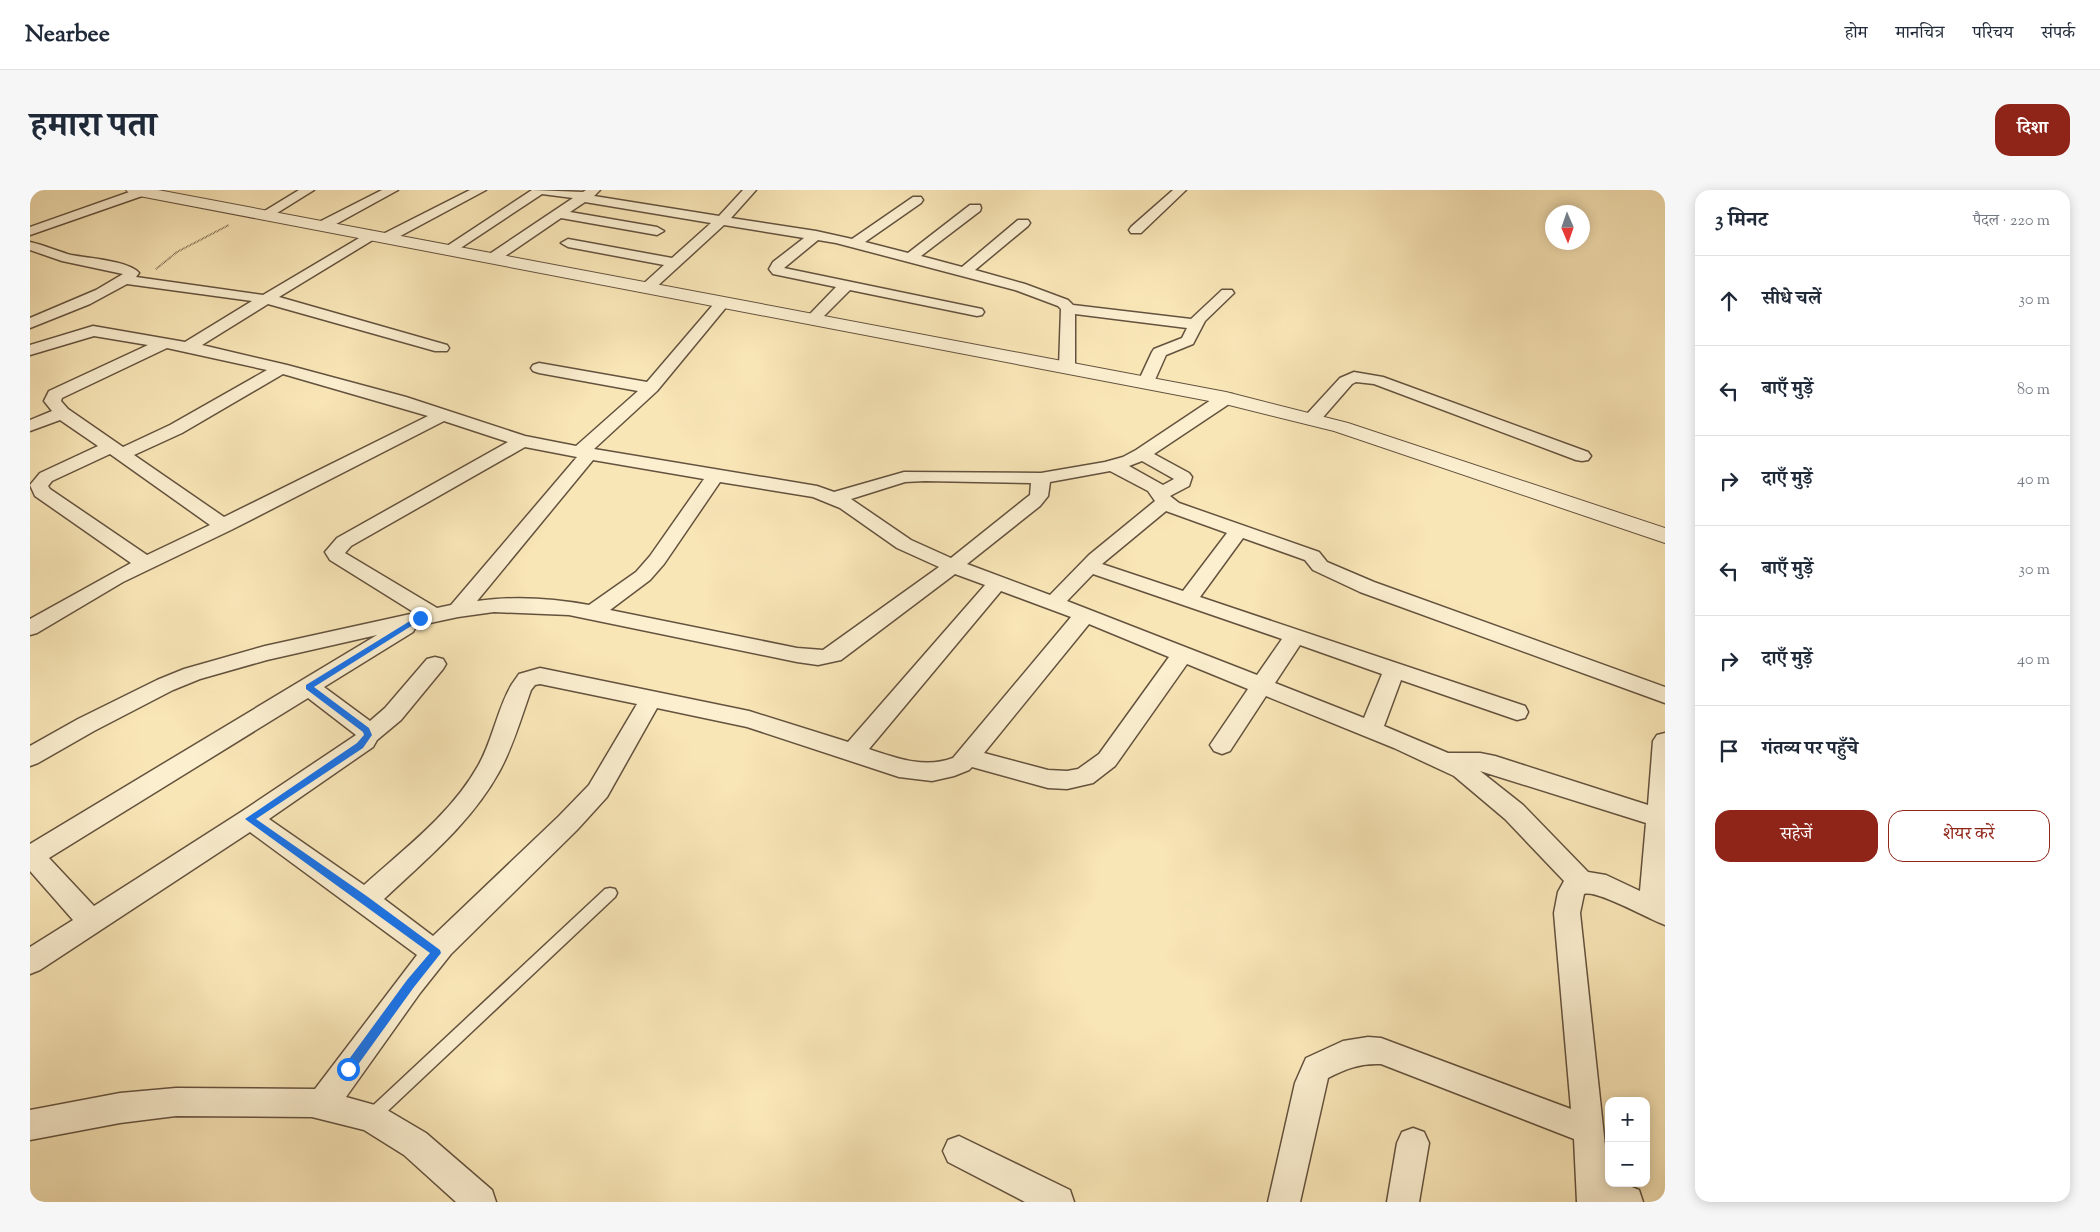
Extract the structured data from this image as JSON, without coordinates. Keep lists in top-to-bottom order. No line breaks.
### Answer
{"north":"bottom","page":{"header":"Nearbee","nav":["होम","मानचित्र","परिचय","संपर्क"],"title":"हमारा पता","buttons":["दिशा",["सहेजें","शेयर करें"]],"heading":["3 मिनट","पैदल · 220 m"],"list":[["सीधे चलें","30 m"],["बाएँ मुड़ें","80 m"],["दाएँ मुड़ें","40 m"],["बाएँ मुड़ें","30 m"],["दाएँ मुड़ें","40 m"],"गंतव्य पर पहुँचे"],"map_buttons":["+","−"]}}
